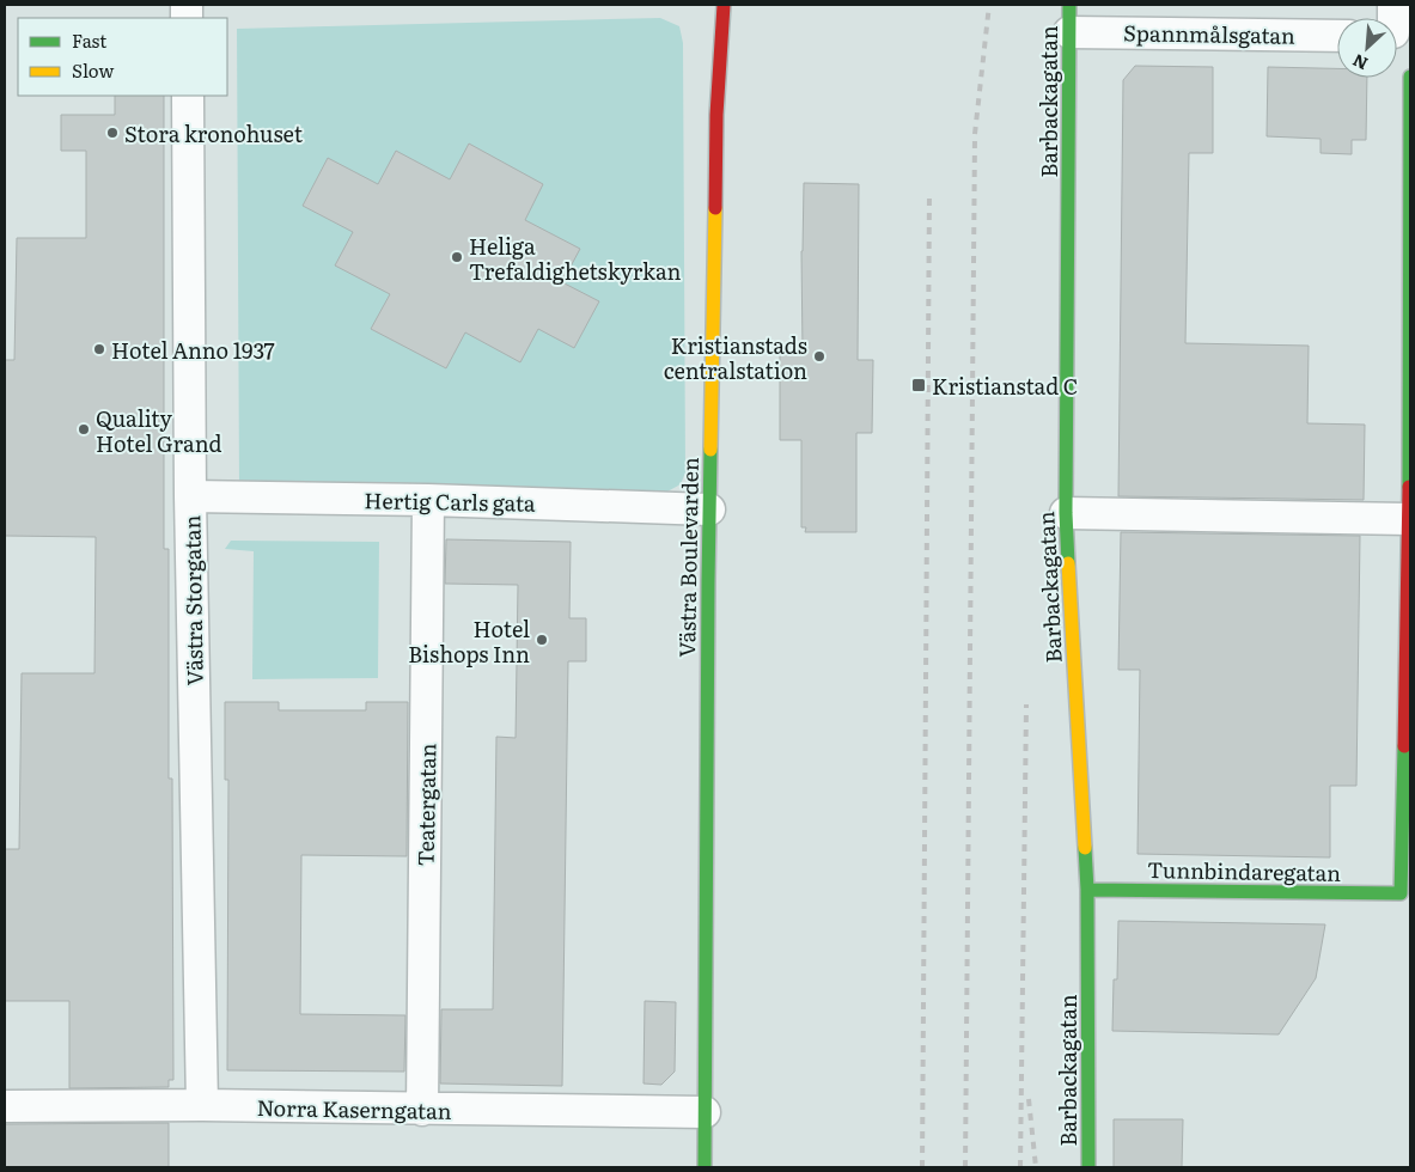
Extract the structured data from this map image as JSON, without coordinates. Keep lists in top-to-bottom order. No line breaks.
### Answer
{"streets":{"street":["Spannmålsgatan","Barbackagatan","Hertig Carls gata","Västra Boulevarden","Västra Storgatan","Teatergatan","Tunnbindaregatan","Norra Kaserngatan"]},"crossings":[["Spannmålsgatan","Barbackagatan"],["Barbackagatan","Tunnbindaregatan"],["Hertig Carls gata","Västra Boulevarden"],["Hertig Carls gata","Västra Storgatan"],["Hertig Carls gata","Teatergatan"],["Västra Boulevarden","Norra Kaserngatan"],["Västra Storgatan","Norra Kaserngatan"],["Teatergatan","Norra Kaserngatan"]],"places":{"other":["Stora kronohuset","Heliga Trefaldighetskyrkan","Hotel Anno 1937","Kristianstads centralstation","Quality Hotel Grand","Hotel Bishops Inn"],"transit":["Kristianstad C"]},"legend":["Fast","Slow"],"north":"bottom left"}
